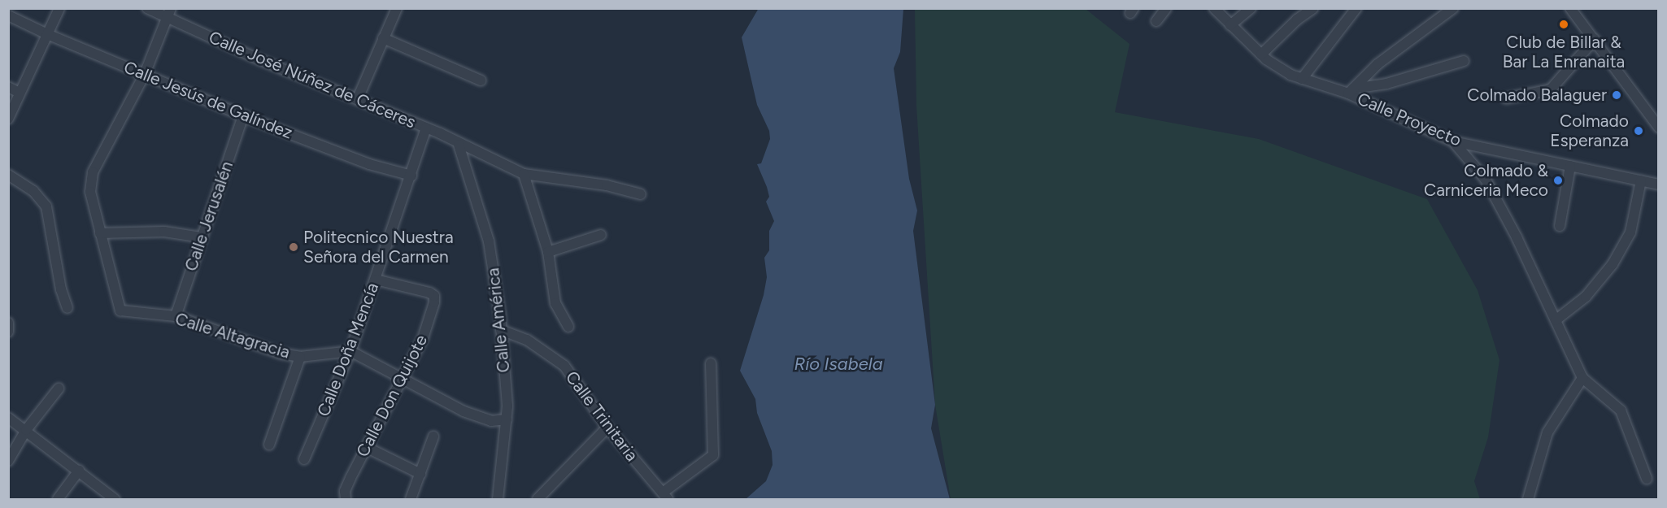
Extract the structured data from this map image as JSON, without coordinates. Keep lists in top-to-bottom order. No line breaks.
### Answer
{"streets":{"street":["Calle José Núñez de Cáceres","Calle Jesús de Galíndez","Calle Proyecto","Calle Jerusalén","Calle América","Calle Altagracia","Calle Doña Mencía","Calle Don Quijote","Calle Trinitaria"]},"crossings":[["Calle José Núñez de Cáceres","Calle América"],["Calle José Núñez de Cáceres","Calle Altagracia"],["Calle José Núñez de Cáceres","Calle Doña Mencía"],["Calle Jesús de Galíndez","Calle Jerusalén"],["Calle Jesús de Galíndez","Calle Altagracia"],["Calle Jesús de Galíndez","Calle Doña Mencía"],["Calle Jerusalén","Calle Altagracia"],["Calle América","Calle Trinitaria"],["Calle Altagracia","Calle Doña Mencía"],["Calle Doña Mencía","Calle Don Quijote"]],"water":["Río Isabela"],"places":["Club de Billar & Bar La Enranaita","Colmado Balaguer","Colmado Esperanza","Colmado & Carniceria Meco","Politecnico Nuestra Señora del Carmen"]}
